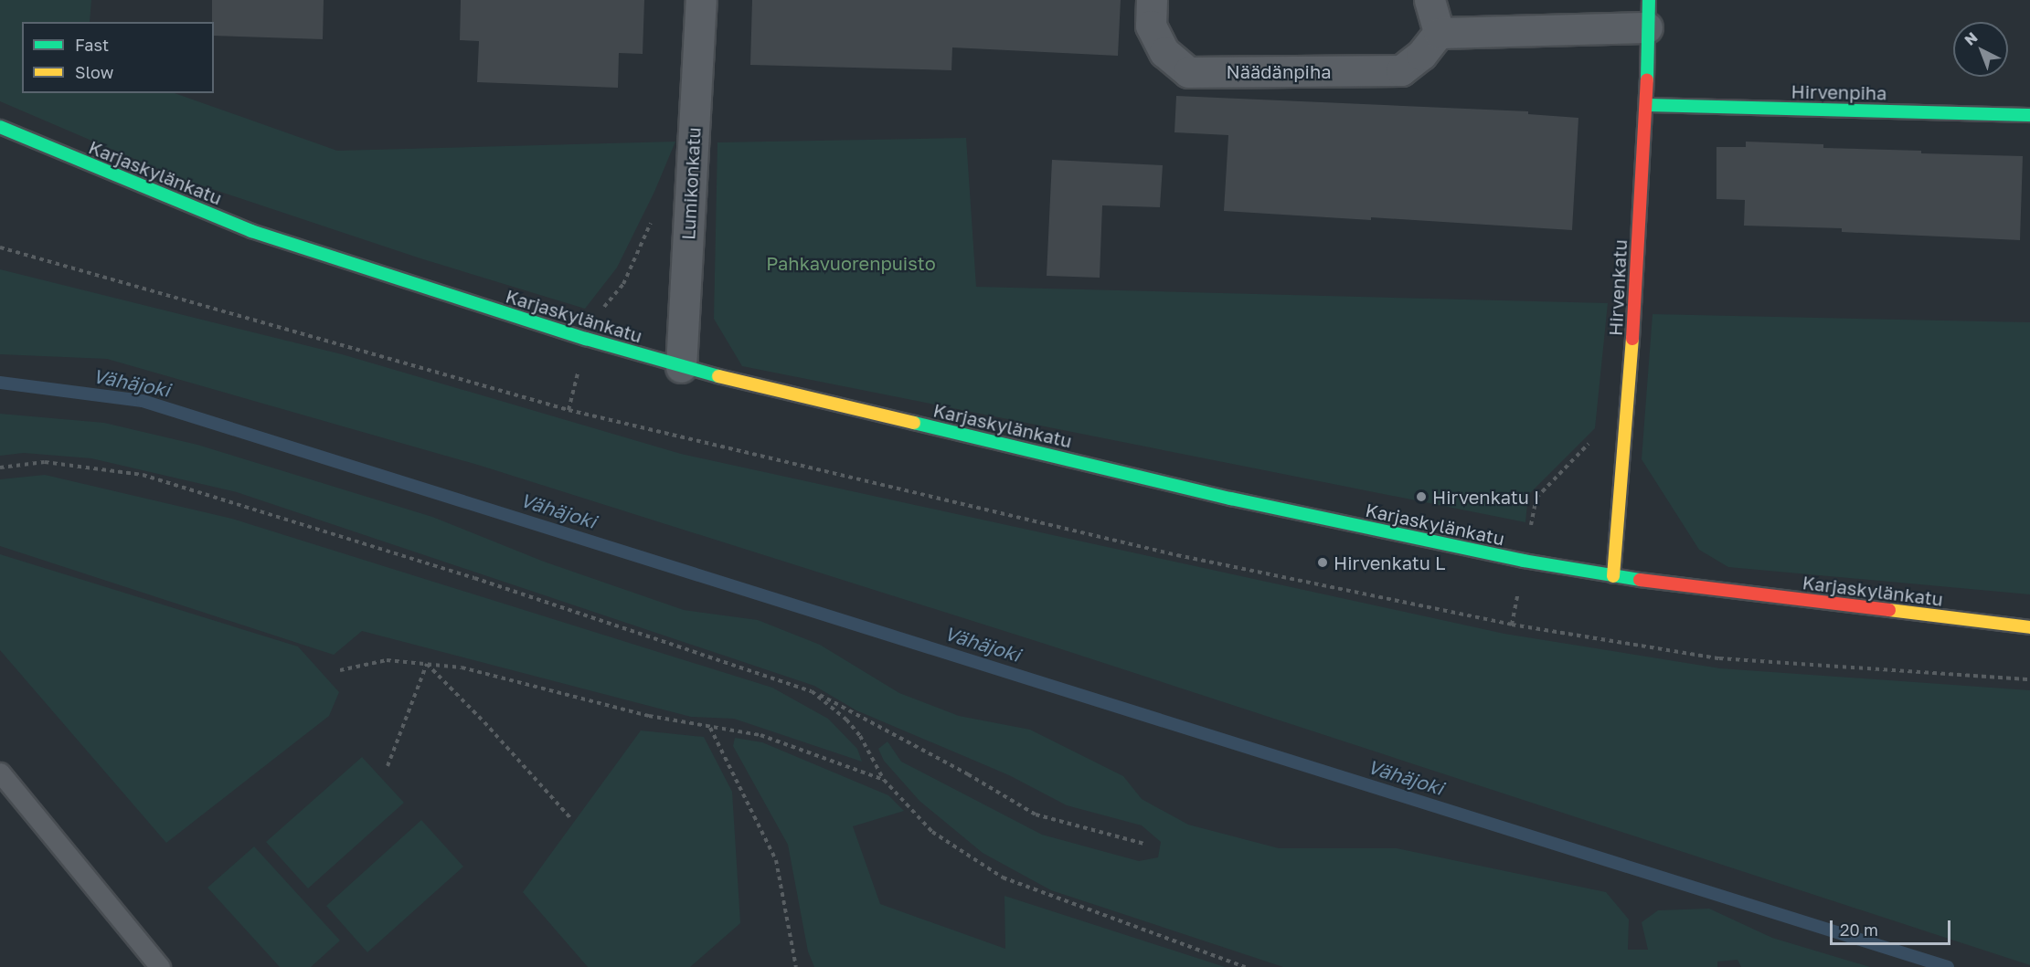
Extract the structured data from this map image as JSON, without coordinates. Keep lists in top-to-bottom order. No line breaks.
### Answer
{"streets":{"street":["Näädänpiha","Hirvenpiha","Karjaskylänkatu","Lumikonkatu","Hirvenkatu"]},"crossings":[["Hirvenpiha","Hirvenkatu"],["Karjaskylänkatu","Lumikonkatu"],["Karjaskylänkatu","Hirvenkatu"]],"water":["Vähäjoki"],"parks":["Pahkavuorenpuisto"],"places":["Hirvenkatu I","Hirvenkatu L"],"legend":["Fast","Slow"],"scale_bar":"20 m","north":"top left"}
